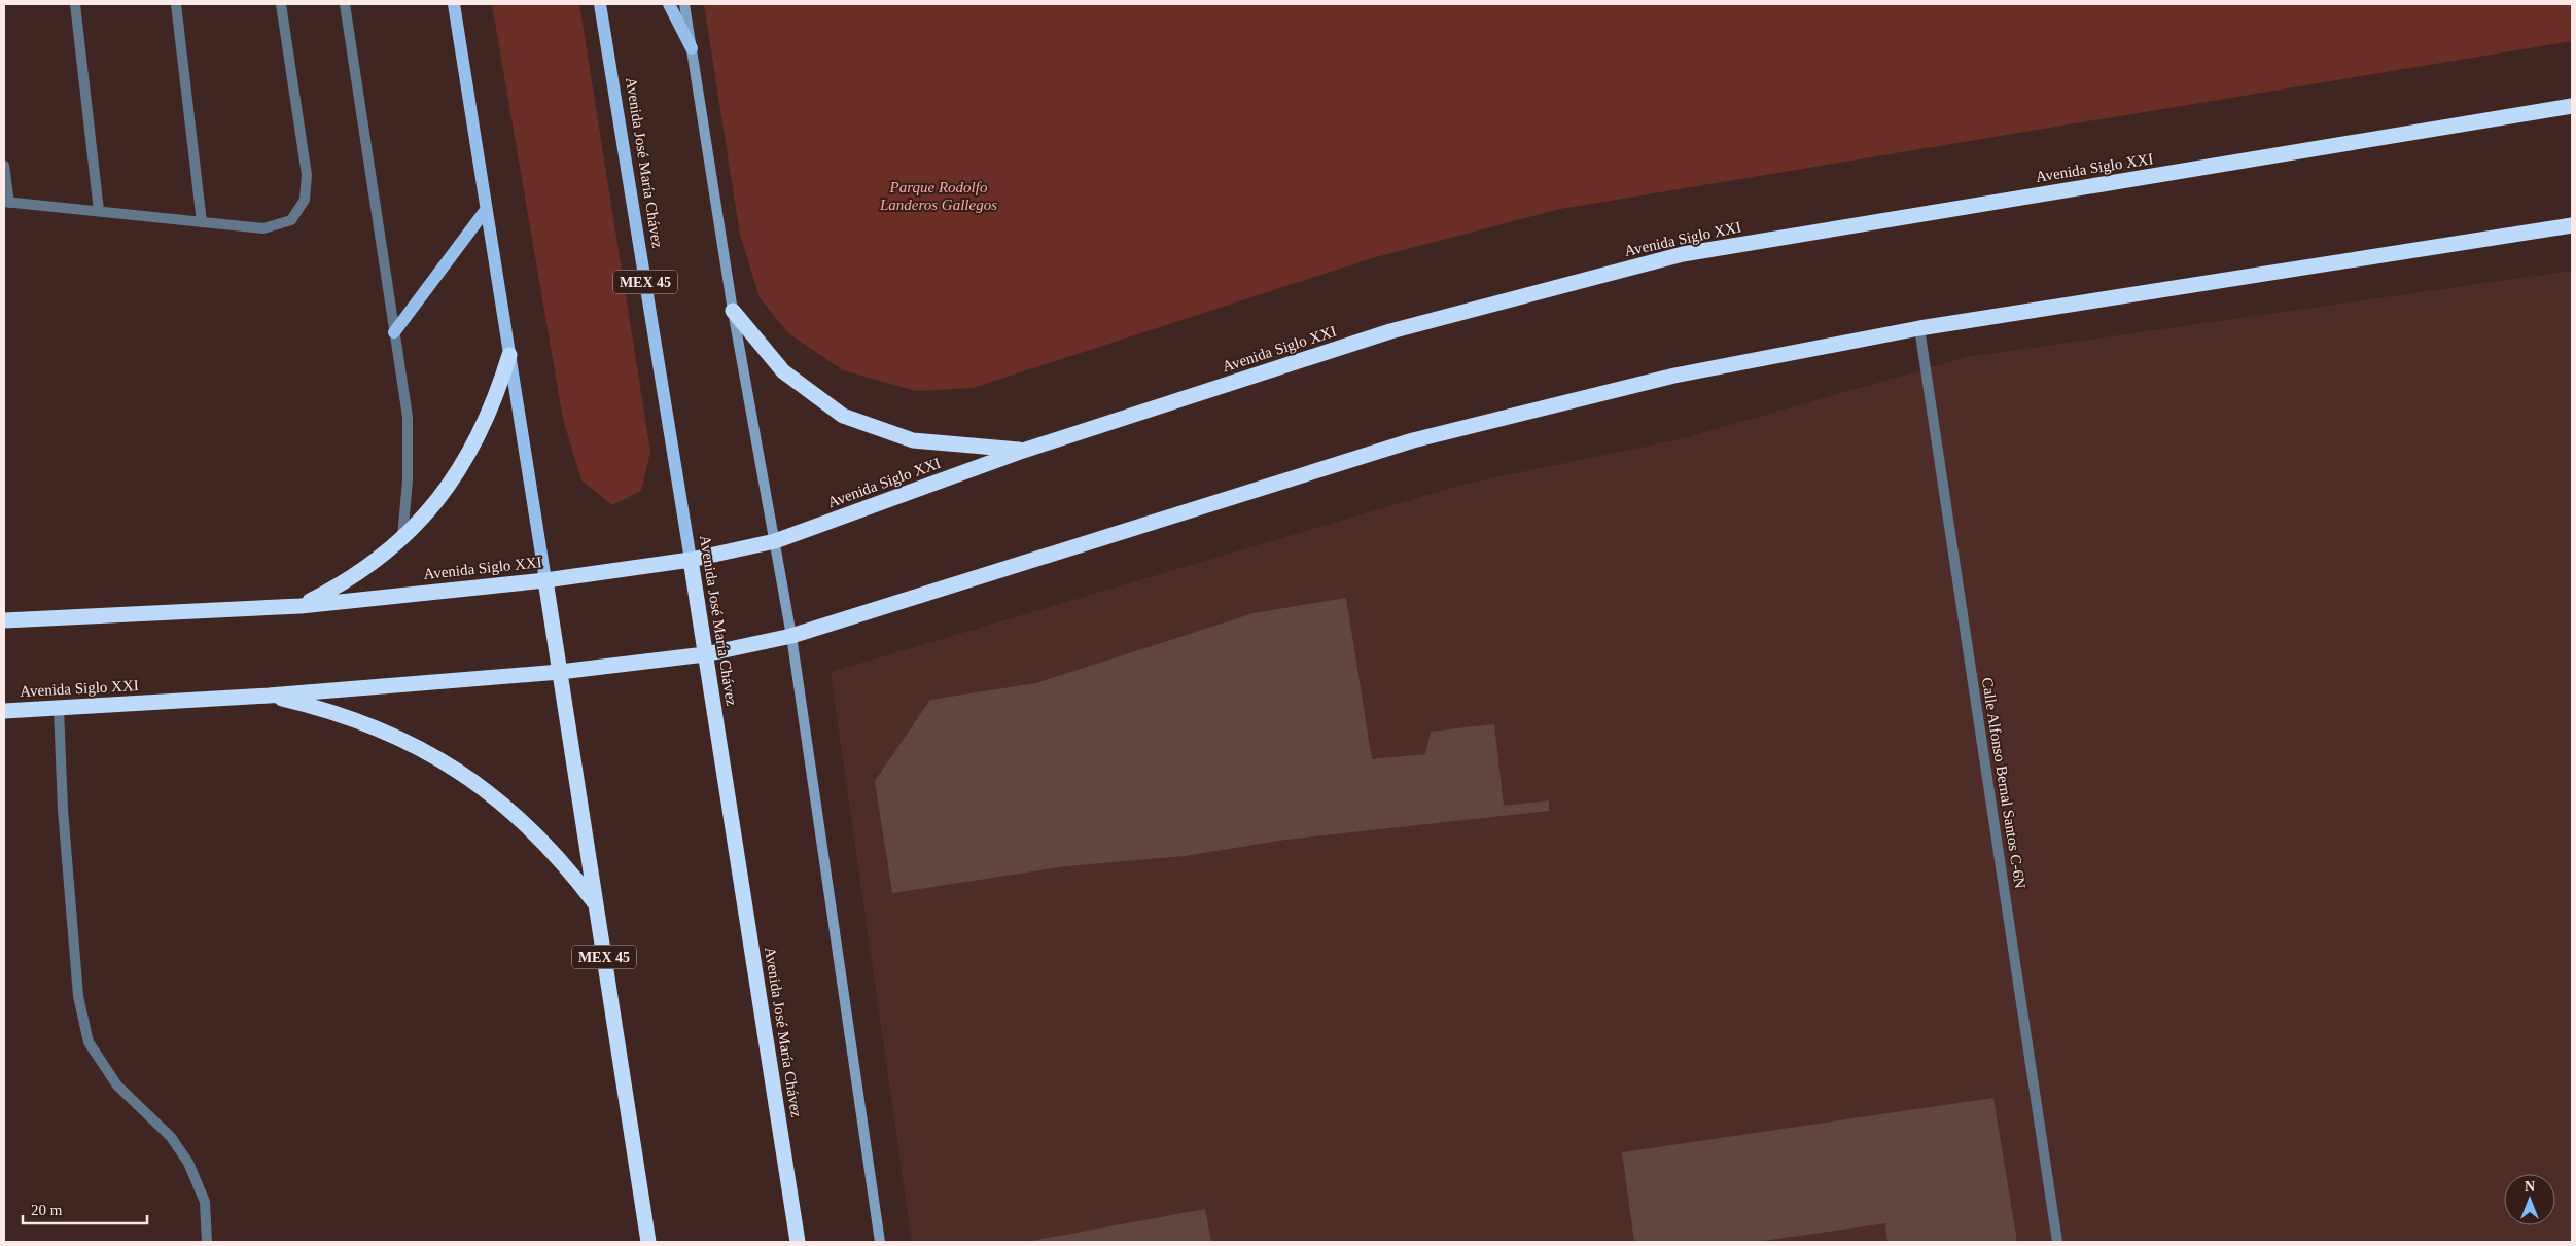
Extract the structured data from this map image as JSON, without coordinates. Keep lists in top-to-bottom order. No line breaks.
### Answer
{"streets":{"highway":["Avenida José María Chávez","Avenida Siglo XXI","MEX 45"],"street":["Calle Alfonso Bernal Santos C-6N"]},"crossings":[["Avenida José María Chávez","Avenida Siglo XXI"],["Avenida Siglo XXI","MEX 45"],["Avenida Siglo XXI","Calle Alfonso Bernal Santos C-6N"]],"parks":["Parque Rodolfo Landeros Gallegos"],"scale_bar":"20 m","north":"top"}
